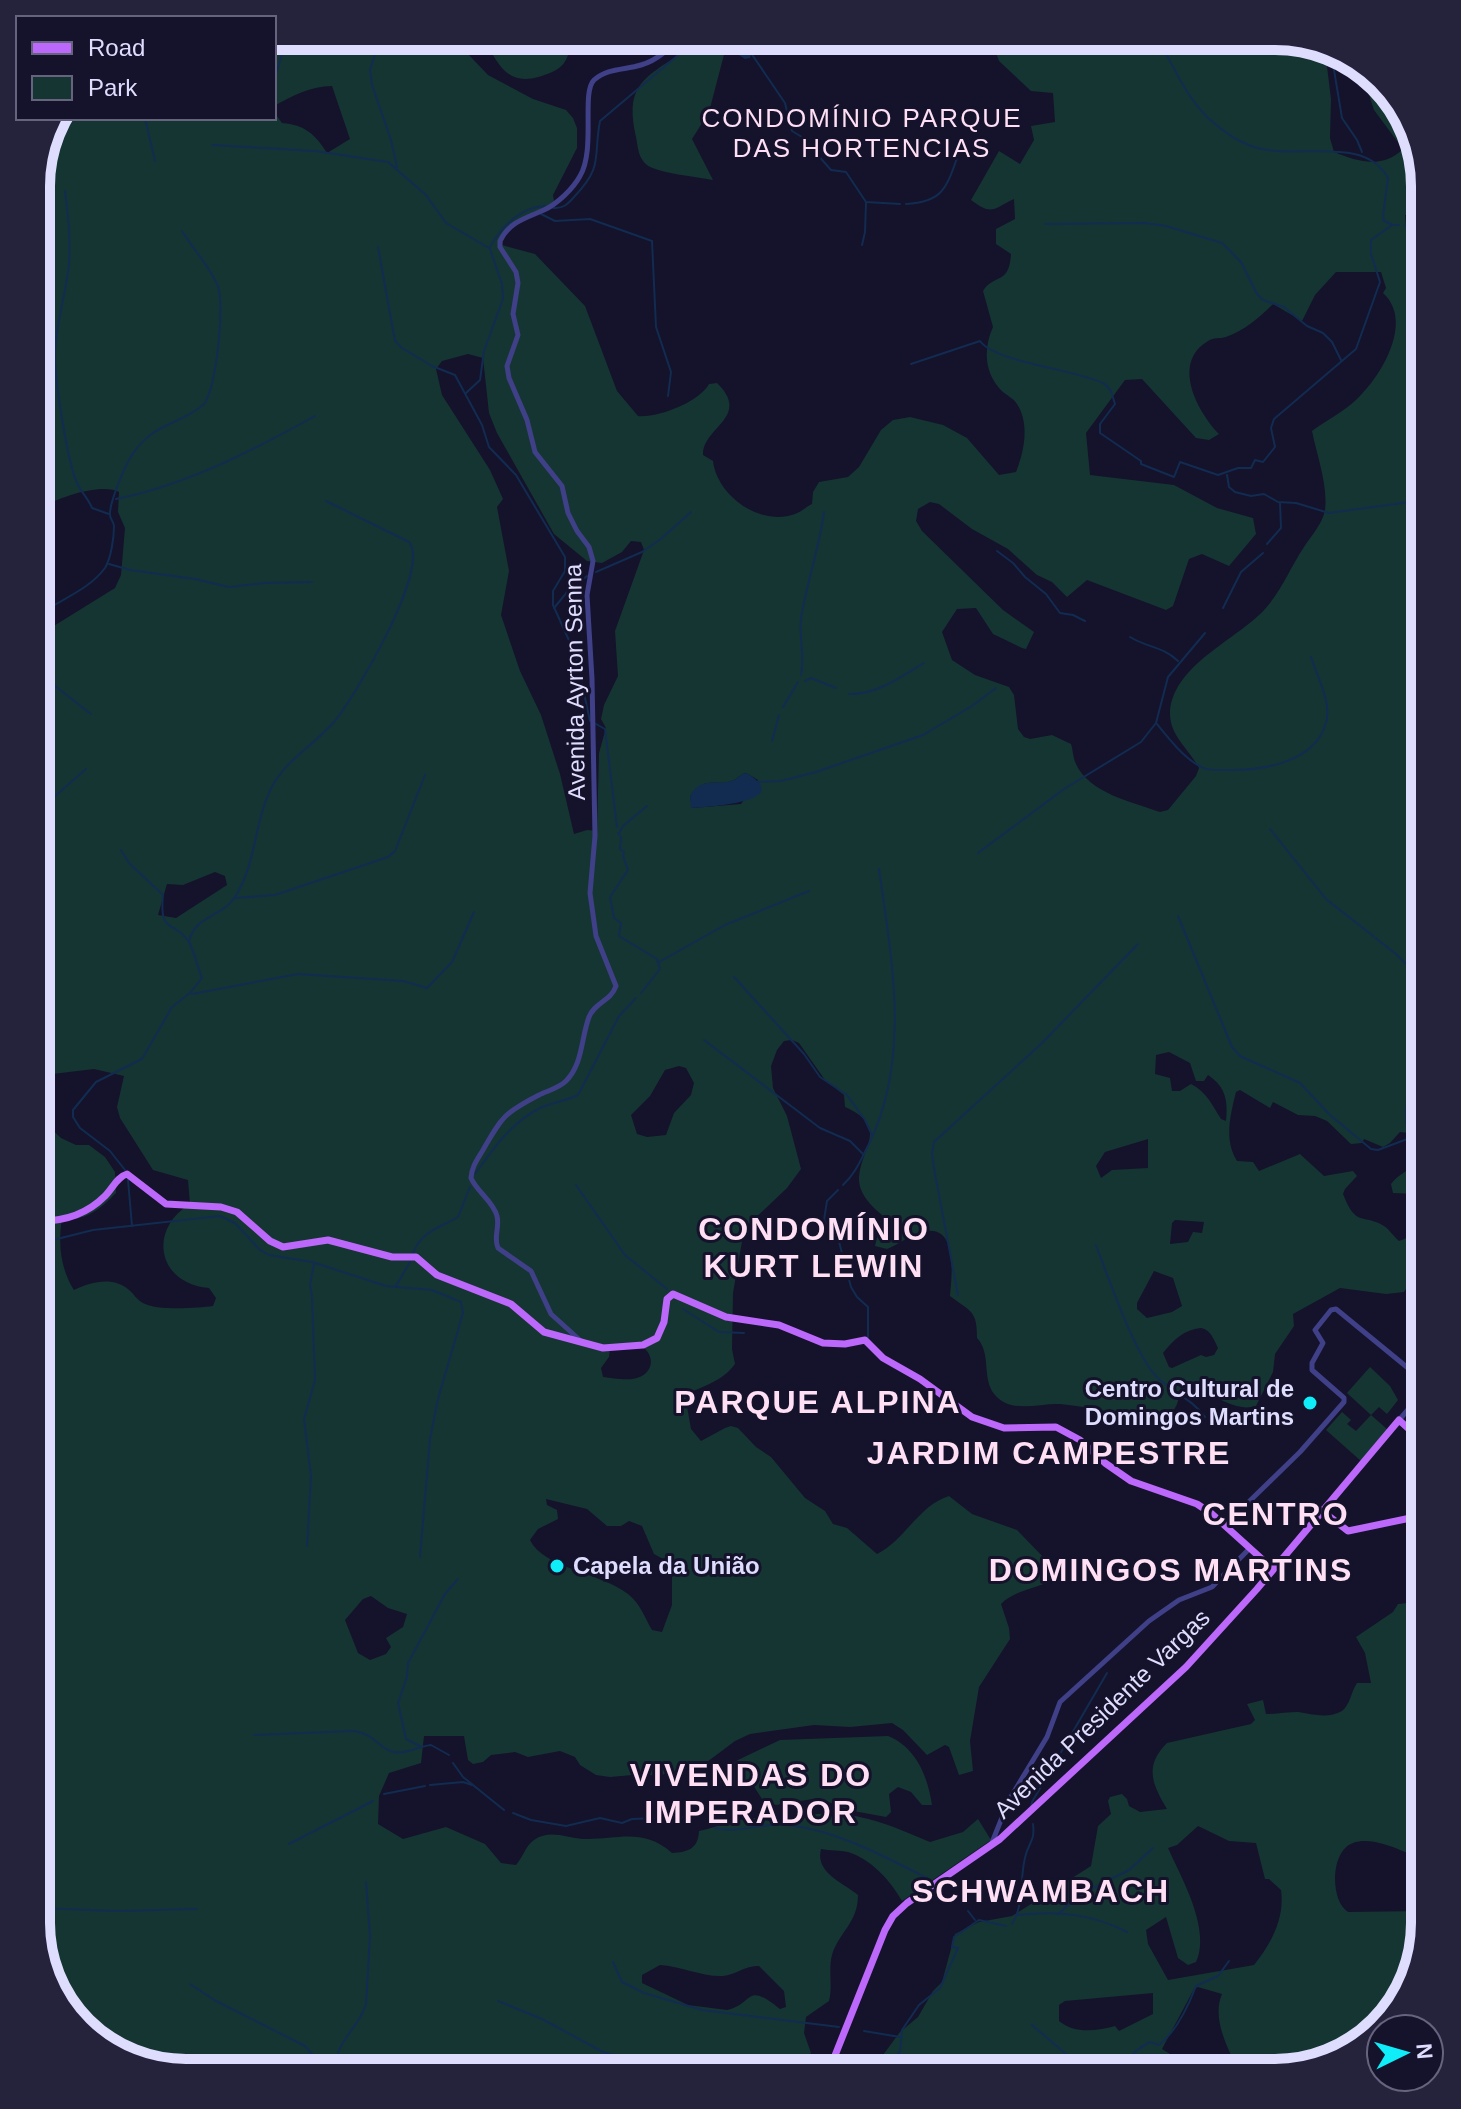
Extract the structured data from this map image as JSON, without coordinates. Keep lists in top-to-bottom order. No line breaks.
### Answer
{"streets":{"main road":["Avenida Presidente Vargas"],"street":["Avenida Ayrton Senna"]},"districts":["CONDOMÍNIO PARQUE DAS HORTENCIAS","CONDOMÍNIO KURT LEWIN","PARQUE ALPINA","JARDIM CAMPESTRE","CENTRO","DOMINGOS MARTINS","VIVENDAS DO IMPERADOR","SCHWAMBACH"],"places":["Centro Cultural de Domingos Martins","Capela da União"],"legend":["Road","Park"],"north":"right"}
